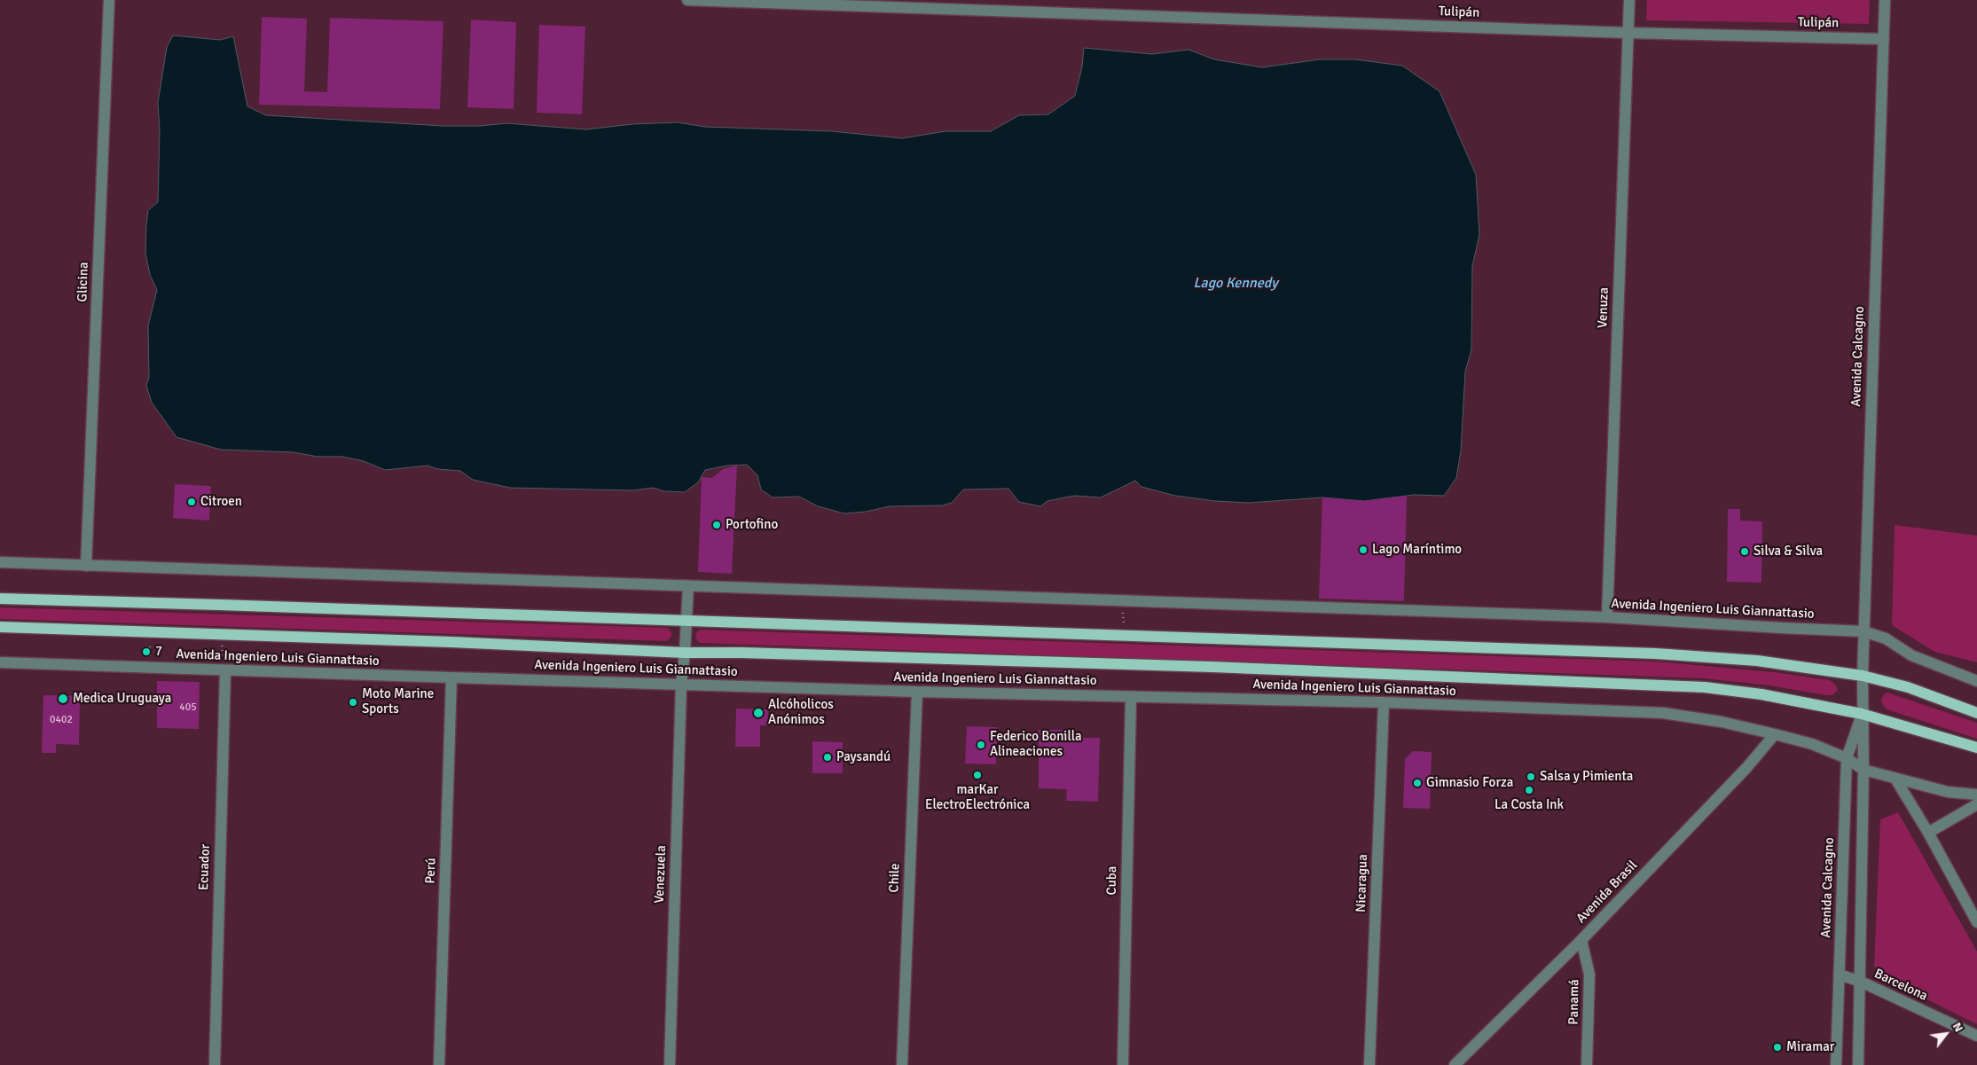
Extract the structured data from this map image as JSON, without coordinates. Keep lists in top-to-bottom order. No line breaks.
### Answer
{"streets":{"main road":["Avenida Ingeniero Luis Giannattasio"],"street":["Tulipán","Glicina","Venuza","Avenida Calcagno","Ecuador","Perú","Venezuela","Chile","Cuba","Nicaragua","Avenida Brasil","Barcelona","Panamá"]},"crossings":[["Tulipán","Venuza"],["Tulipán","Avenida Calcagno"],["Glicina","Avenida Ingeniero Luis Giannattasio"],["Venuza","Avenida Ingeniero Luis Giannattasio"],["Avenida Calcagno","Avenida Ingeniero Luis Giannattasio"],["Avenida Calcagno","Barcelona"],["Avenida Ingeniero Luis Giannattasio","Ecuador"],["Avenida Ingeniero Luis Giannattasio","Perú"],["Avenida Ingeniero Luis Giannattasio","Venezuela"],["Avenida Ingeniero Luis Giannattasio","Chile"],["Avenida Ingeniero Luis Giannattasio","Cuba"],["Avenida Ingeniero Luis Giannattasio","Nicaragua"],["Avenida Ingeniero Luis Giannattasio","Avenida Brasil"],["Avenida Brasil","Panamá"]],"water":["Lago Kennedy"],"places":["Citroen","Portofino","Lago Maríntimo","Silva & Silva","7","Medica Uruguaya","Moto Marine Sports","Alcóholicos Anónimos","Federico Bonilla Alineaciones","Paysandú","marKar ElectroElectrónica","Salsa y Pimienta","Gimnasio Forza","La Costa Ink","Miramar"],"house_numbers":["405","0402"],"north":"top right"}
